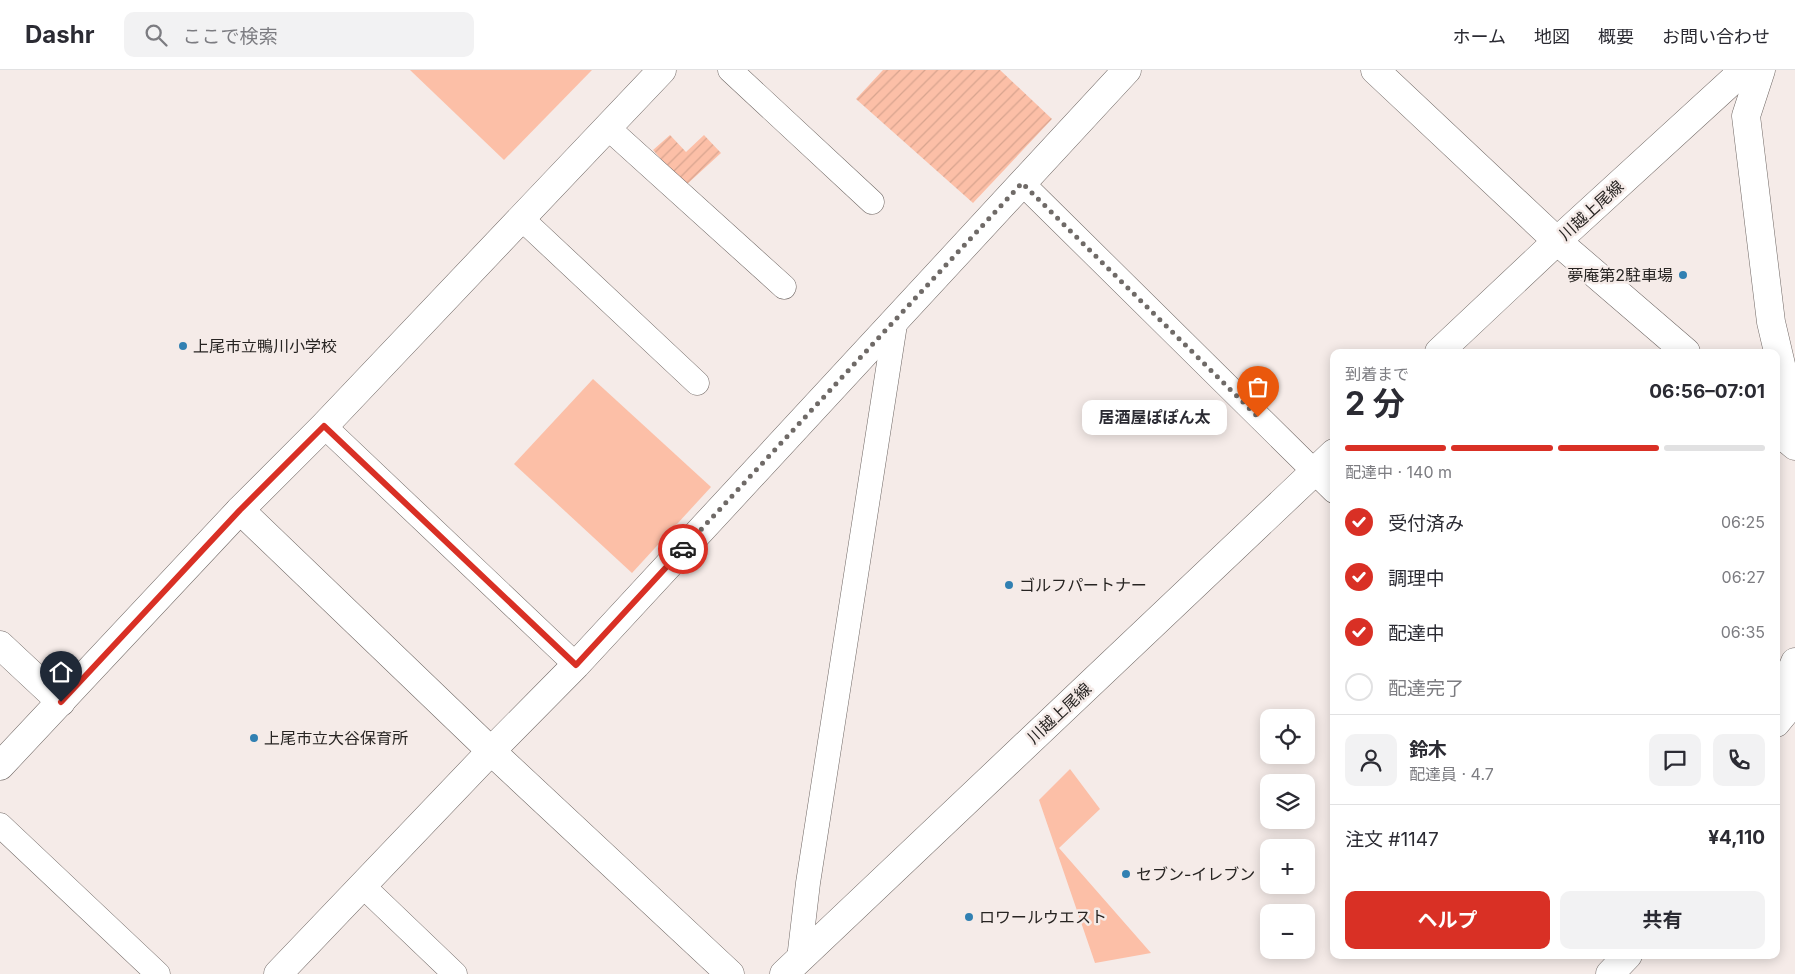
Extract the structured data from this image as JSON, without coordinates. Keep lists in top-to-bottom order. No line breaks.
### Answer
{"streets":{"street":["川越上尾線"]},"places":["夢庵第2駐車場","上尾市立鴨川小学校","居酒屋ぽぽん太","ゴルフパートナー","上尾市立大谷保育所","セブン-イレブン","ロワールウエスト"],"page":{"header":"Dashr","search":"ここで検索","nav":["ホーム","地図","概要","お問い合わせ"],"heading":["2 分","到着まで","06:56–07:01"],"panel":["鈴木","配達員 · 4.7","注文 #1147","¥4,110"],"bubble":"居酒屋ぽぽん太","bar":"配達中 · 140 m","list":[["受付済み","06:25"],["調理中","06:27"],["配達中","06:35"],"配達完了"],"map_buttons":["+","−"],"buttons":["ヘルプ","共有"]}}
